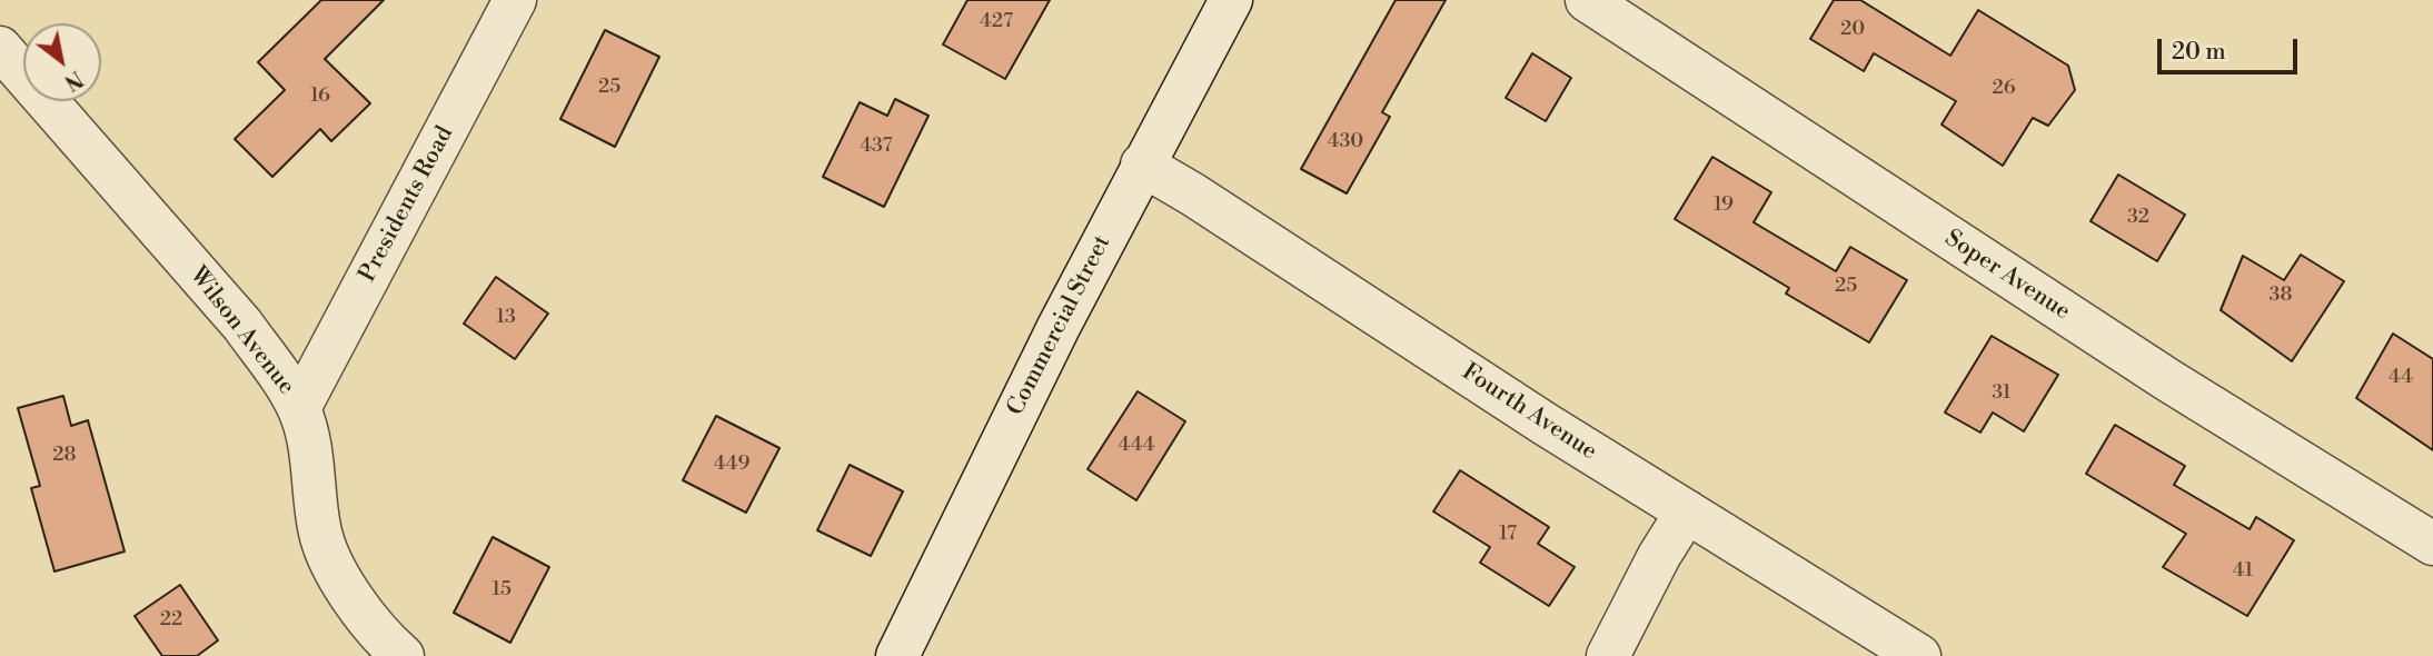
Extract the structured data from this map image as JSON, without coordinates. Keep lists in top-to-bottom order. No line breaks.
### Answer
{"streets":{"street":["Presidents Road","Soper Avenue","Commercial Street","Wilson Avenue","Fourth Avenue"]},"crossings":[["Presidents Road","Wilson Avenue"],["Commercial Street","Fourth Avenue"]],"house_numbers":["427","20","25","26","16","430","437","19","32","25","38","13","44","31","444","28","449","17","41","15","22"],"scale_bar":"20 m","north":"bottom right"}
